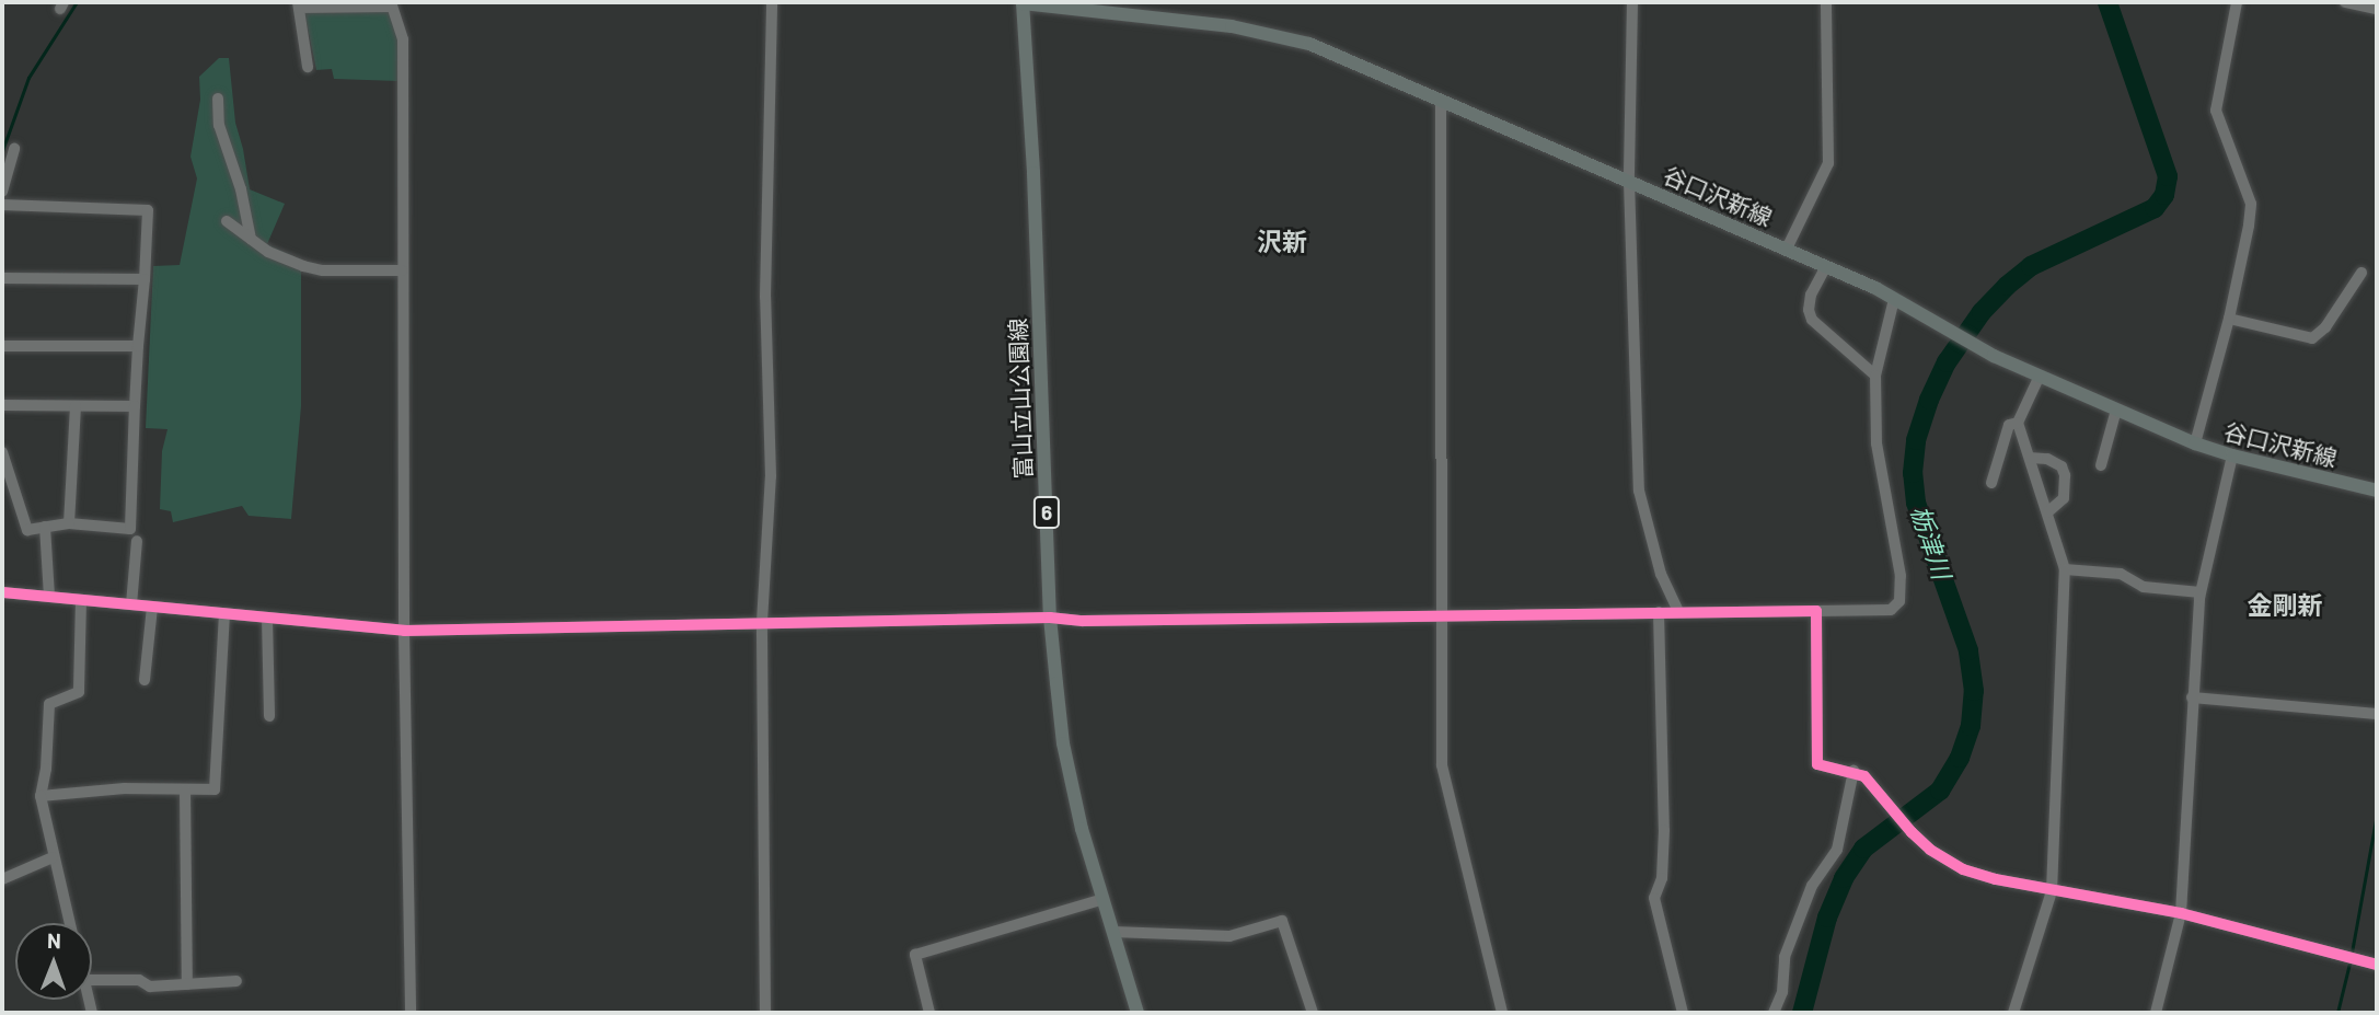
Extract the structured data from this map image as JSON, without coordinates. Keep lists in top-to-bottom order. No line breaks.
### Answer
{"streets":{"main road":["谷口沢新線","富山立山公園線","6"]},"crossings":[["谷口沢新線","富山立山公園線"]],"districts":["沢新","金剛新"],"water":["栃津川"],"north":"top"}
